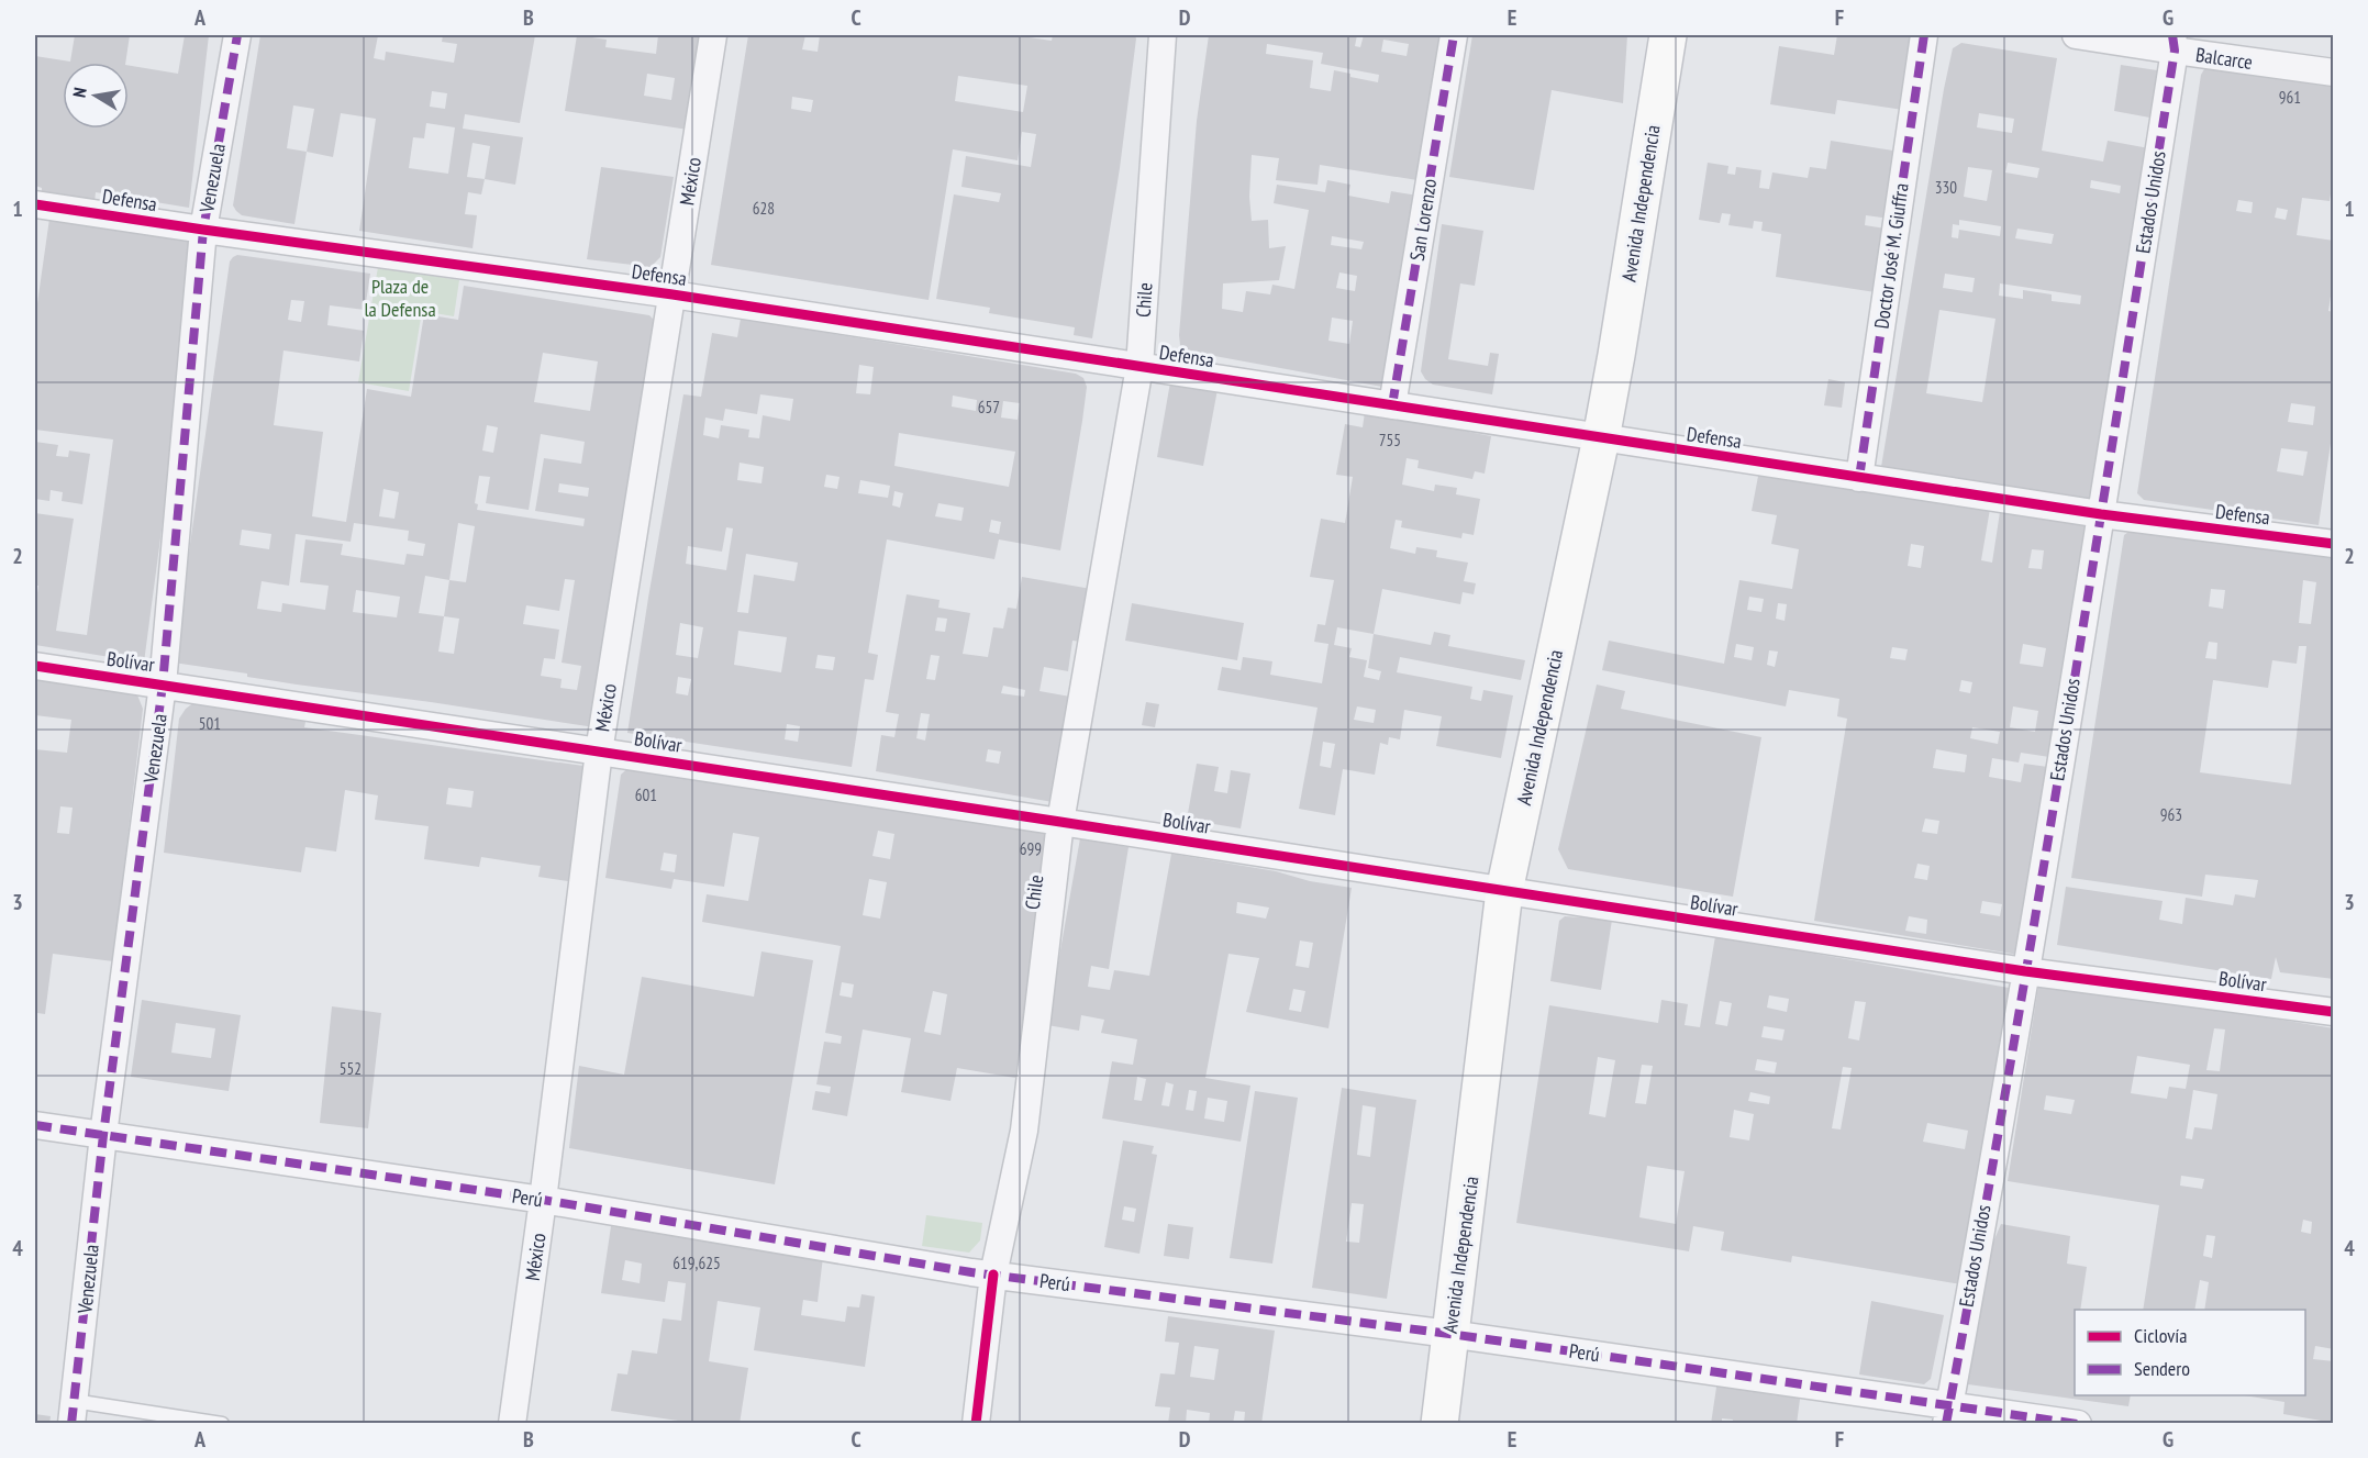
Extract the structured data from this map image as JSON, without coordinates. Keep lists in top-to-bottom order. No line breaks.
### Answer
{"streets":{"main road":["Avenida Independencia"],"street":["Balcarce","Venezuela","México","Defensa","Estados Unidos","San Lorenzo","Doctor José M. Giuffra","Chile","Bolívar","Perú"]},"crossings":[["Balcarce","Estados Unidos"],["Venezuela","Defensa"],["Venezuela","Bolívar"],["Venezuela","Perú"],["México","Defensa"],["México","Bolívar"],["México","Perú"],["Defensa","Estados Unidos"],["Defensa","Avenida Independencia"],["Defensa","San Lorenzo"],["Defensa","Doctor José M. Giuffra"],["Defensa","Chile"],["Estados Unidos","Bolívar"],["Estados Unidos","Perú"],["Avenida Independencia","Bolívar"],["Avenida Independencia","Perú"],["Chile","Bolívar"],["Chile","Perú"]],"parks":["Plaza de la Defensa"],"house_numbers":["961","330","628","657","755","501","601","963","699","552","619,625"],"legend":["Ciclovía","Sendero"],"north":"left","grid":{"columns":["A","B","C","D","E","F","G"],"rows":["1","2","3","4"]}}
